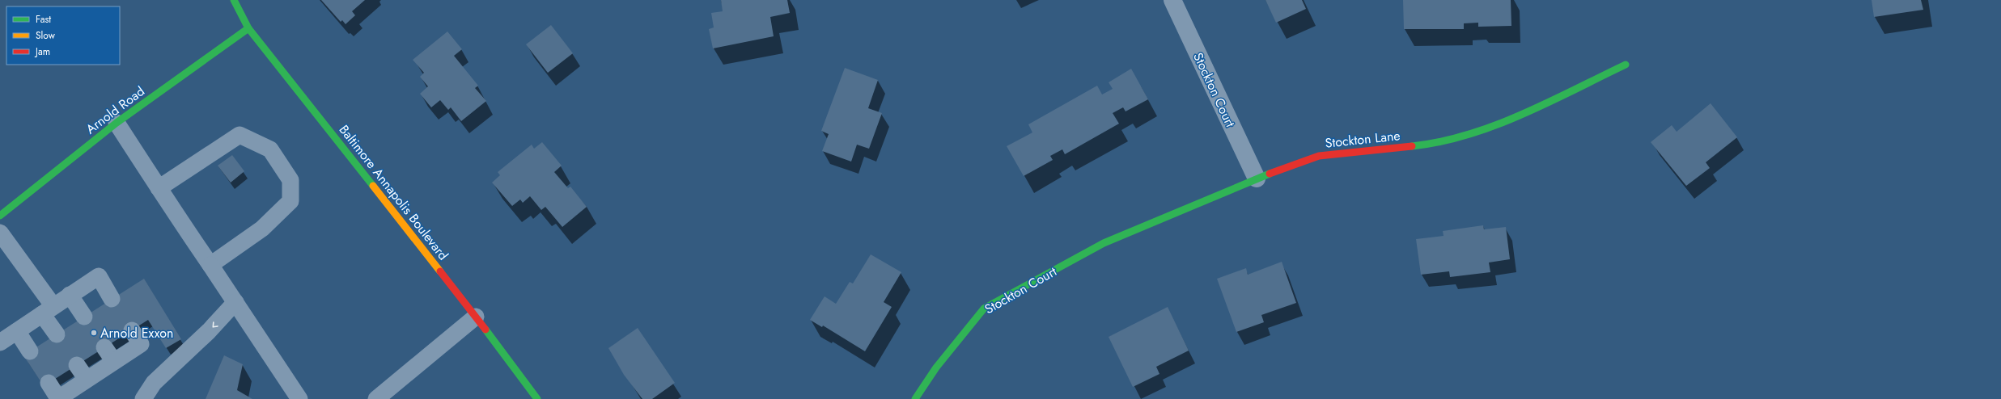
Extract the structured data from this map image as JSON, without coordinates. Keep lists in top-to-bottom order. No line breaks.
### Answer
{"streets":{"street":["Stockton Court","Arnold Road","Stockton Lane","Baltimore Annapolis Boulevard"]},"crossings":[["Stockton Court","Stockton Lane"],["Arnold Road","Baltimore Annapolis Boulevard"]],"places":["Arnold Exxon"],"legend":["Fast","Slow","Jam"]}
